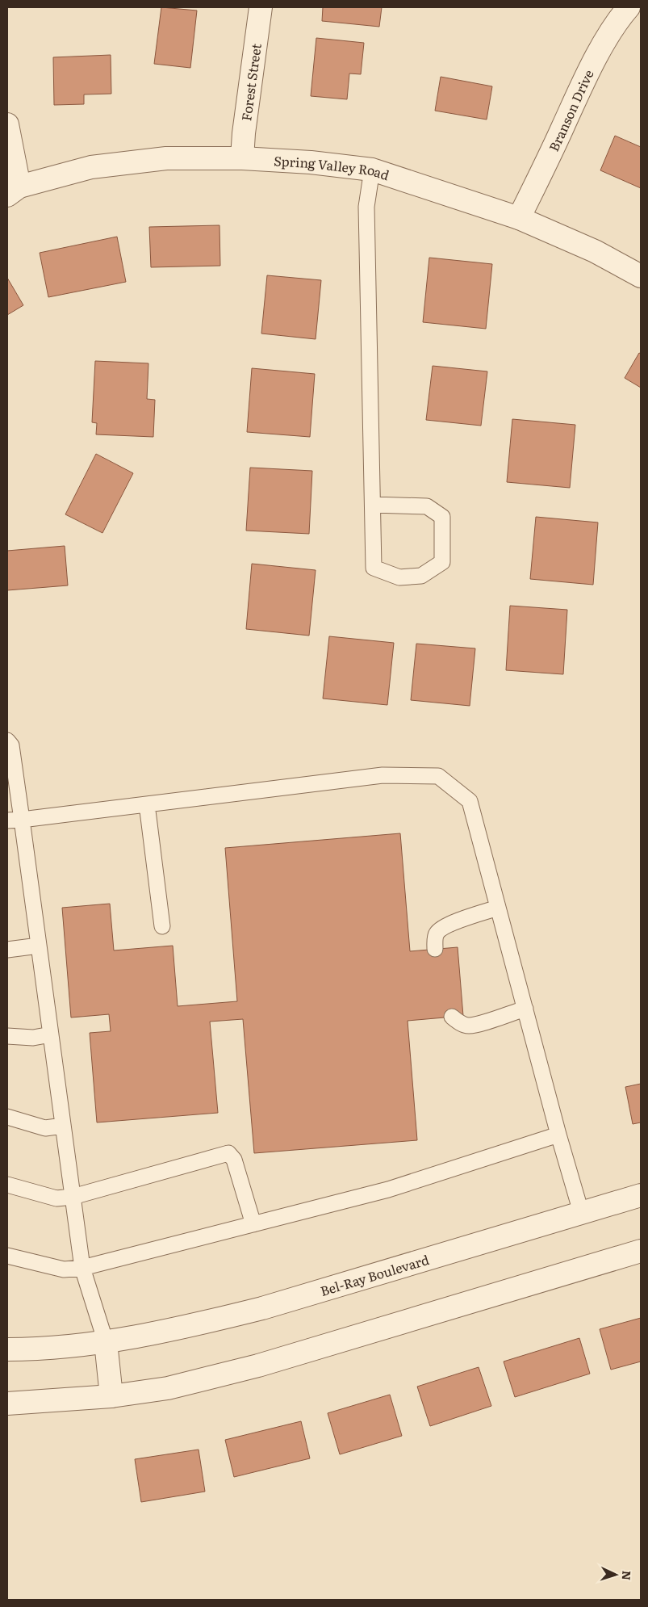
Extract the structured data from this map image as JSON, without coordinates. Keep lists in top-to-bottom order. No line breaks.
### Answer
{"streets":{"street":["Forest Street","Branson Drive","Spring Valley Road","Bel-Ray Boulevard"]},"crossings":[["Forest Street","Spring Valley Road"],["Branson Drive","Spring Valley Road"]],"north":"right"}
